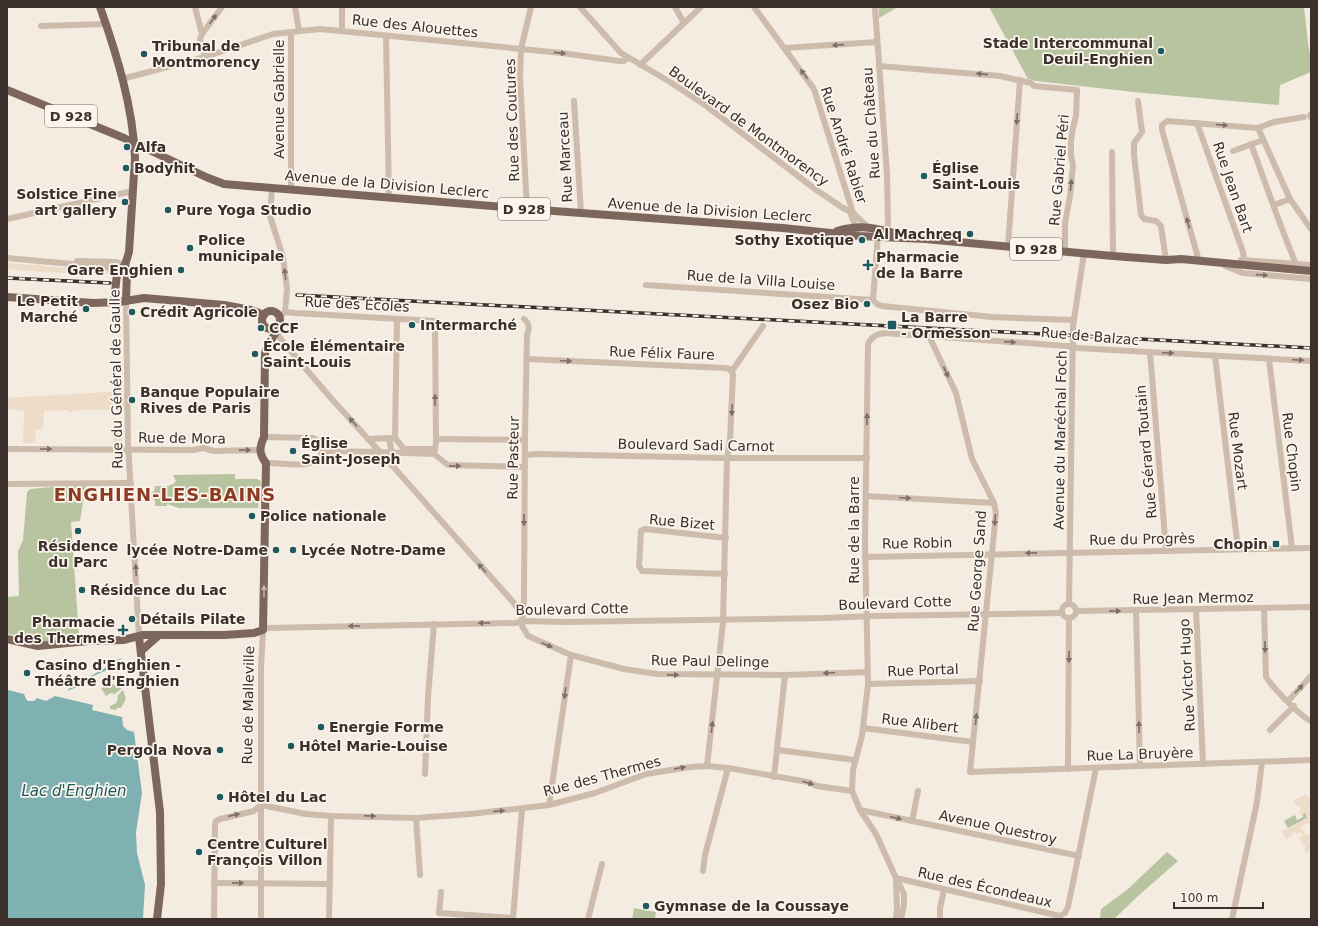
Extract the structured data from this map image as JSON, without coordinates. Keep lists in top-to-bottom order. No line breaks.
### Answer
{"streets":{"main road":["D 928","Avenue de la Division Leclerc","Rue du Général de Gaulle","Boulevard Cotte","Rue de Malleville"],"street":["Rue des Alouettes","Avenue Gabrielle","Rue des Coutures","Rue du Château","Boulevard de Montmorency","Rue André Rabier","Rue Marceau","Rue Gabriel Péri","Rue Jean Bart","Rue de la Villa Louise","Rue des Écoles","Rue de Balzac","Rue Félix Faure","Rue de Mora","Avenue du Maréchal Foch","Boulevard Sadi Carnot","Rue Mozart","Rue Gérard Toutain","Rue Chopin","Rue Pasteur","Rue Bizet","Rue de la Barre","Rue du Progrès","Rue Robin","Rue George Sand","Rue Jean Mermoz","Rue Paul Delinge","Rue Portal","Rue Victor Hugo","Rue Alibert","Rue La Bruyère","Rue des Thermes","Avenue Questroy","Rue des Écondeaux"]},"crossings":[["Rue des Alouettes","Avenue Gabrielle"],["Rue des Alouettes","Rue des Coutures"],["Rue des Alouettes","Boulevard de Montmorency"],["Rue des Alouettes","Rue du Général de Gaulle"],["Avenue Gabrielle","Avenue de la Division Leclerc"],["D 928","Rue Gabriel Péri"],["D 928","Avenue de la Division Leclerc"],["D 928","Avenue du Maréchal Foch"],["Rue des Coutures","Avenue de la Division Leclerc"],["Rue du Château","Avenue de la Division Leclerc"],["Rue du Château","Rue de la Villa Louise"],["Boulevard de Montmorency","Rue André Rabier"],["Boulevard de Montmorency","Avenue de la Division Leclerc"],["Rue André Rabier","Avenue de la Division Leclerc"],["Rue Marceau","Avenue de la Division Leclerc"],["Avenue de la Division Leclerc","Rue du Général de Gaulle"],["Rue de la Villa Louise","Avenue du Maréchal Foch"],["Rue des Écoles","Rue Paul Delinge"],["Rue de Balzac","Avenue du Maréchal Foch"],["Rue de Balzac","Rue Mozart"],["Rue de Balzac","Rue Gérard Toutain"],["Rue de Balzac","Rue Chopin"],["Rue de Balzac","Rue de la Barre"],["Rue de Balzac","Rue George Sand"],["Rue Félix Faure","Boulevard Sadi Carnot"],["Rue Félix Faure","Rue Pasteur"],["Rue Félix Faure","Rue Bizet"],["Rue Félix Faure","Boulevard Cotte"],["Rue Félix Faure","Rue Paul Delinge"],["Rue Félix Faure","Rue des Thermes"],["Rue du Général de Gaulle","Rue de Mora"],["Rue du Général de Gaulle","Boulevard Cotte"],["Rue de Mora","Rue de Malleville"],["Avenue du Maréchal Foch","Rue du Progrès"],["Avenue du Maréchal Foch","Rue Jean Mermoz"],["Boulevard Sadi Carnot","Rue Pasteur"],["Boulevard Sadi Carnot","Rue de la Barre"],["Rue Mozart","Rue du Progrès"],["Rue Gérard Toutain","Rue du Progrès"],["Rue Chopin","Rue du Progrès"],["Rue Pasteur","Boulevard Cotte"],["Rue Pasteur","Rue Paul Delinge"],["Rue de la Barre","Rue Robin"],["Rue de la Barre","Boulevard Cotte"],["Rue de la Barre","Rue Paul Delinge"],["Rue de la Barre","Rue Portal"],["Rue de la Barre","Rue Alibert"],["Rue de la Barre","Rue des Thermes"],["Rue du Progrès","Rue Robin"],["Rue du Progrès","Rue George Sand"],["Rue Robin","Rue George Sand"],["Rue George Sand","Boulevard Cotte"],["Rue George Sand","Rue Portal"],["Rue George Sand","Rue Alibert"],["Rue George Sand","Rue La Bruyère"],["Rue Jean Mermoz","Rue Victor Hugo"],["Boulevard Cotte","Rue Paul Delinge"],["Boulevard Cotte","Rue de Malleville"],["Rue Victor Hugo","Rue La Bruyère"],["Rue de Malleville","Rue des Thermes"],["Rue La Bruyère","Rue des Écondeaux"],["Avenue Questroy","Rue des Écondeaux"]],"one_way":["Rue André Rabier","Rue de Balzac","Rue Pasteur","Rue de Malleville","Rue des Thermes"],"districts":["ENGHIEN-LES-BAINS"],"water":["Lac d'Enghien"],"places":{"other":["Stade Intercommunal Deuil-Enghien","Tribunal de Montmorency","Alfa","Bodyhit","Église Saint-Louis","Solstice Fine art gallery","Pure Yoga Studio","Al Machreq","Sothy Exotique","Police municipale","Gare Enghien","Osez Bio","Le Petit Marché","Crédit Agricole","Intermarché","CCF","École Élémentaire Saint-Louis","Banque Populaire Rives de Paris","Église Saint-Joseph","Police nationale","Résidence du Parc","lycée Notre-Dame","Lycée Notre-Dame","Résidence du Lac","Détails Pilate","Casino d'Enghien - Théâtre d'Enghien","Energie Forme","Hôtel Marie-Louise","Pergola Nova","Hôtel du Lac","Centre Culturel François Villon","Gymnase de la Coussaye"],"health":["Pharmacie de la Barre","Pharmacie des Thermes"],"transit":["La Barre - Ormesson","Chopin"]},"scale_bar":"100 m"}
